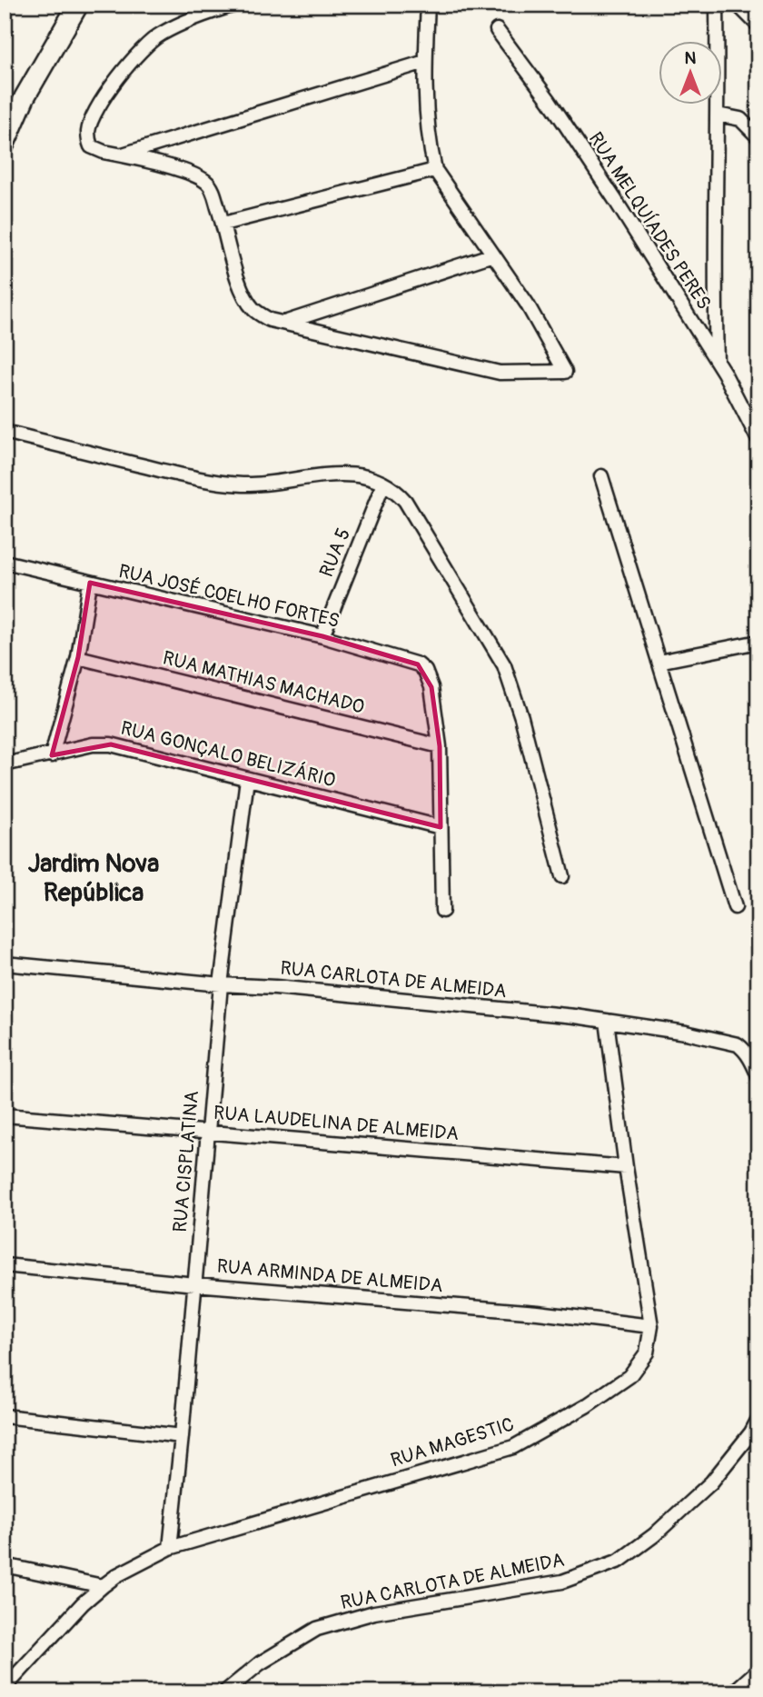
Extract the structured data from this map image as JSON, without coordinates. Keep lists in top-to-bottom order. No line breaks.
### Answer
{"streets":{"street":["RUA MELQUÍADES PERES","RUA 5","RUA JOSÉ COELHO FORTES","RUA MATHIAS MACHADO","RUA GONÇALO BELIZÁRIO","RUA CARLOTA DE ALMEIDA","RUA LAUDELINA DE ALMEIDA","RUA CISPLATINA","RUA ARMINDA DE ALMEIDA","RUA MAGESTIC"]},"crossings":[["RUA 5","RUA JOSÉ COELHO FORTES"],["RUA JOSÉ COELHO FORTES","RUA MATHIAS MACHADO"],["RUA GONÇALO BELIZÁRIO","RUA CISPLATINA"],["RUA CARLOTA DE ALMEIDA","RUA CISPLATINA"],["RUA CARLOTA DE ALMEIDA","RUA MAGESTIC"],["RUA LAUDELINA DE ALMEIDA","RUA CISPLATINA"],["RUA LAUDELINA DE ALMEIDA","RUA MAGESTIC"],["RUA CISPLATINA","RUA ARMINDA DE ALMEIDA"],["RUA CISPLATINA","RUA MAGESTIC"],["RUA ARMINDA DE ALMEIDA","RUA MAGESTIC"]],"districts":["Jardim Nova República"],"north":"top"}
